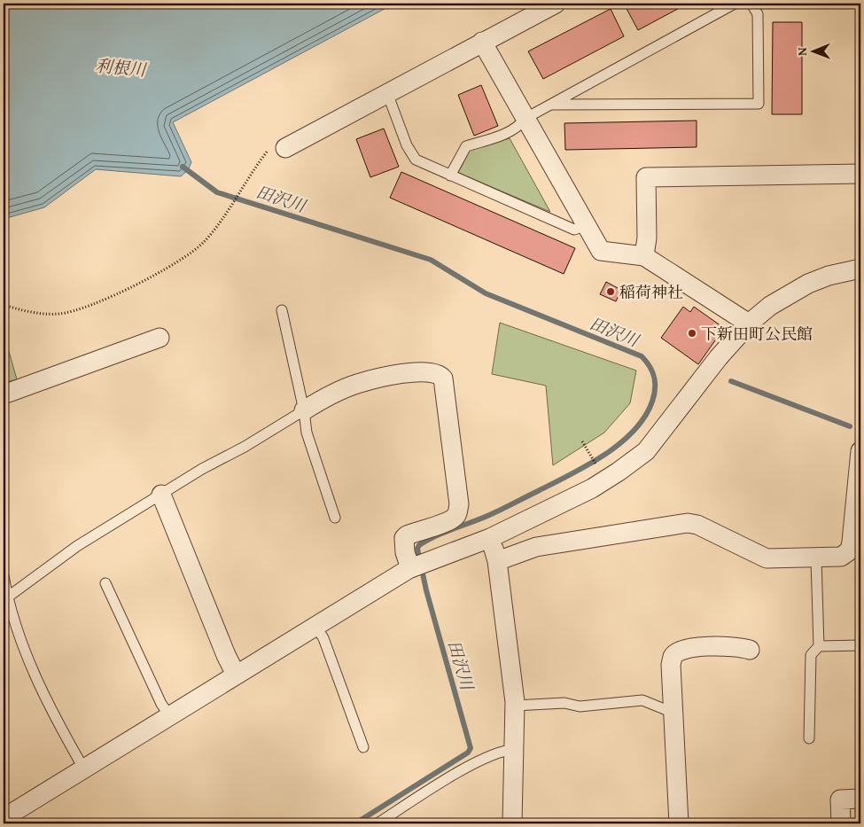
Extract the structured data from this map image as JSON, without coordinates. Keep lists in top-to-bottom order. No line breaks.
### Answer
{"water":["利根川","田沢川"],"places":["稲荷神社","下新田町公民館"],"north":"left"}
